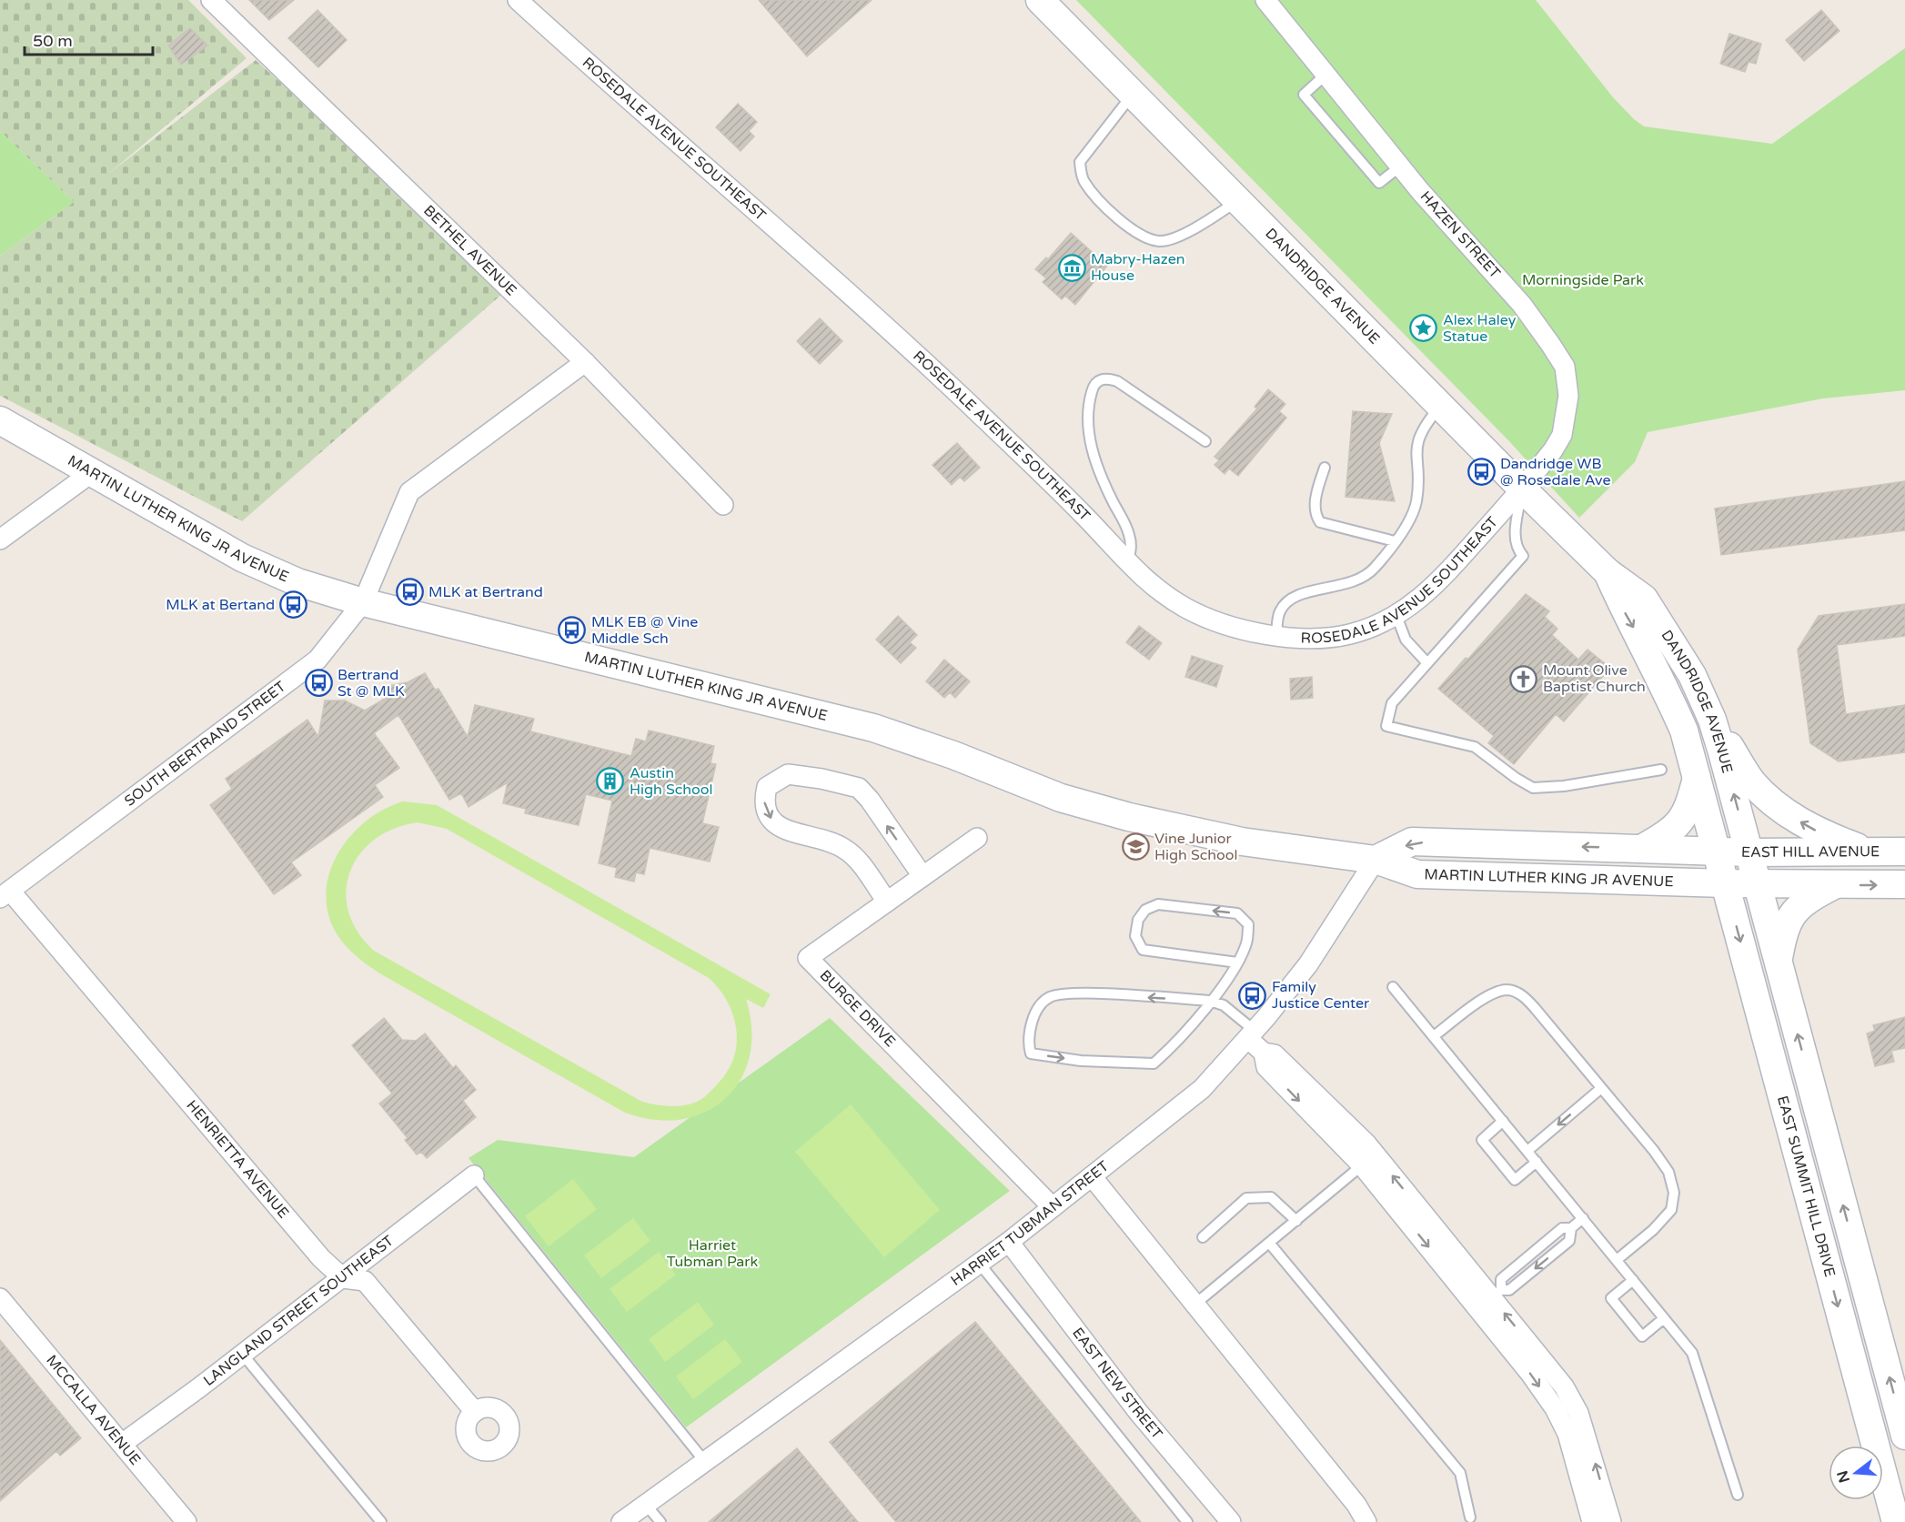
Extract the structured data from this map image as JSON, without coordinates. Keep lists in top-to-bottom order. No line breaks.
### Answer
{"streets":{"main road":["DANDRIDGE AVENUE","MARTIN LUTHER KING JR AVENUE","EAST HILL AVENUE","EAST SUMMIT HILL DRIVE"],"street":["ROSEDALE AVENUE SOUTHEAST","HAZEN STREET","BETHEL AVENUE","SOUTH BERTRAND STREET","BURGE DRIVE","HENRIETTA AVENUE","HARRIET TUBMAN STREET","LANGLAND STREET SOUTHEAST","EAST NEW STREET","MCCALLA AVENUE"]},"crossings":[["ROSEDALE AVENUE SOUTHEAST","HAZEN STREET"],["ROSEDALE AVENUE SOUTHEAST","DANDRIDGE AVENUE"],["HAZEN STREET","DANDRIDGE AVENUE"],["BETHEL AVENUE","SOUTH BERTRAND STREET"],["DANDRIDGE AVENUE","EAST HILL AVENUE"],["DANDRIDGE AVENUE","EAST SUMMIT HILL DRIVE"],["MARTIN LUTHER KING JR AVENUE","SOUTH BERTRAND STREET"],["MARTIN LUTHER KING JR AVENUE","EAST HILL AVENUE"],["MARTIN LUTHER KING JR AVENUE","EAST SUMMIT HILL DRIVE"],["MARTIN LUTHER KING JR AVENUE","HARRIET TUBMAN STREET"],["SOUTH BERTRAND STREET","HENRIETTA AVENUE"],["EAST HILL AVENUE","EAST SUMMIT HILL DRIVE"],["BURGE DRIVE","HARRIET TUBMAN STREET"],["HENRIETTA AVENUE","LANGLAND STREET SOUTHEAST"],["HARRIET TUBMAN STREET","EAST NEW STREET"],["LANGLAND STREET SOUTHEAST","MCCALLA AVENUE"]],"parks":["Morningside Park","Harriet Tubman Park"],"places":{"museum":["Mabry-Hazen House"],"place":["Alex Haley Statue"],"bus stop":["Dandridge WB @ Rosedale Ave","MLK at Bertrand","MLK at Bertand","MLK EB @ Vine Middle Sch","Bertrand St @ MLK","Family Justice Center"],"church":["Mount Olive Baptist Church"],"building":["Austin High School"],"school or university":["Vine Junior High School"]},"scale_bar":"50 m","north":"left"}
